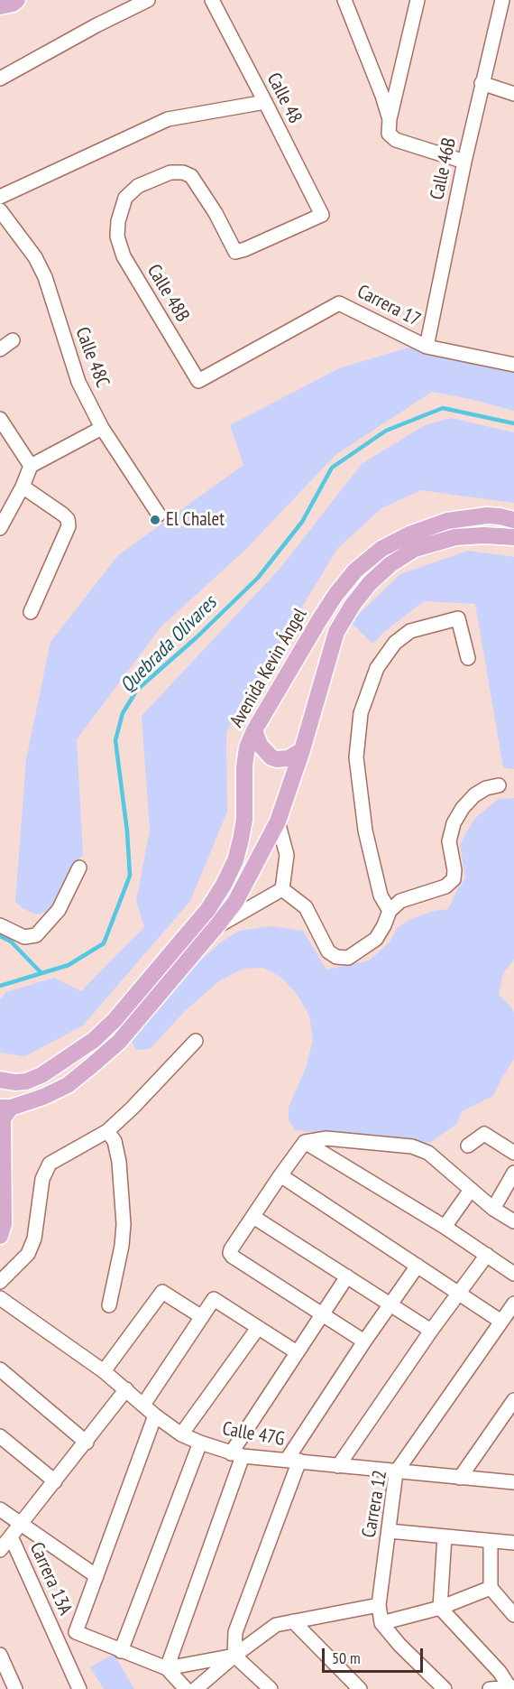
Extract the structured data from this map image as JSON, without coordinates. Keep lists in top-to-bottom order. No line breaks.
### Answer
{"streets":{"main road":["Avenida Kevin Ángel"],"street":["Calle 48","Calle 46B","Calle 48B","Carrera 17","Calle 48C","Calle 47G","Carrera 12","Carrera 13A"]},"crossings":[["Calle 48","Calle 48B"],["Calle 46B","Carrera 17"],["Calle 48B","Carrera 17"],["Calle 47G","Carrera 12"],["Calle 47G","Carrera 13A"]],"water":["Quebrada Olivares"],"places":["El Chalet"],"scale_bar":"50 m"}
